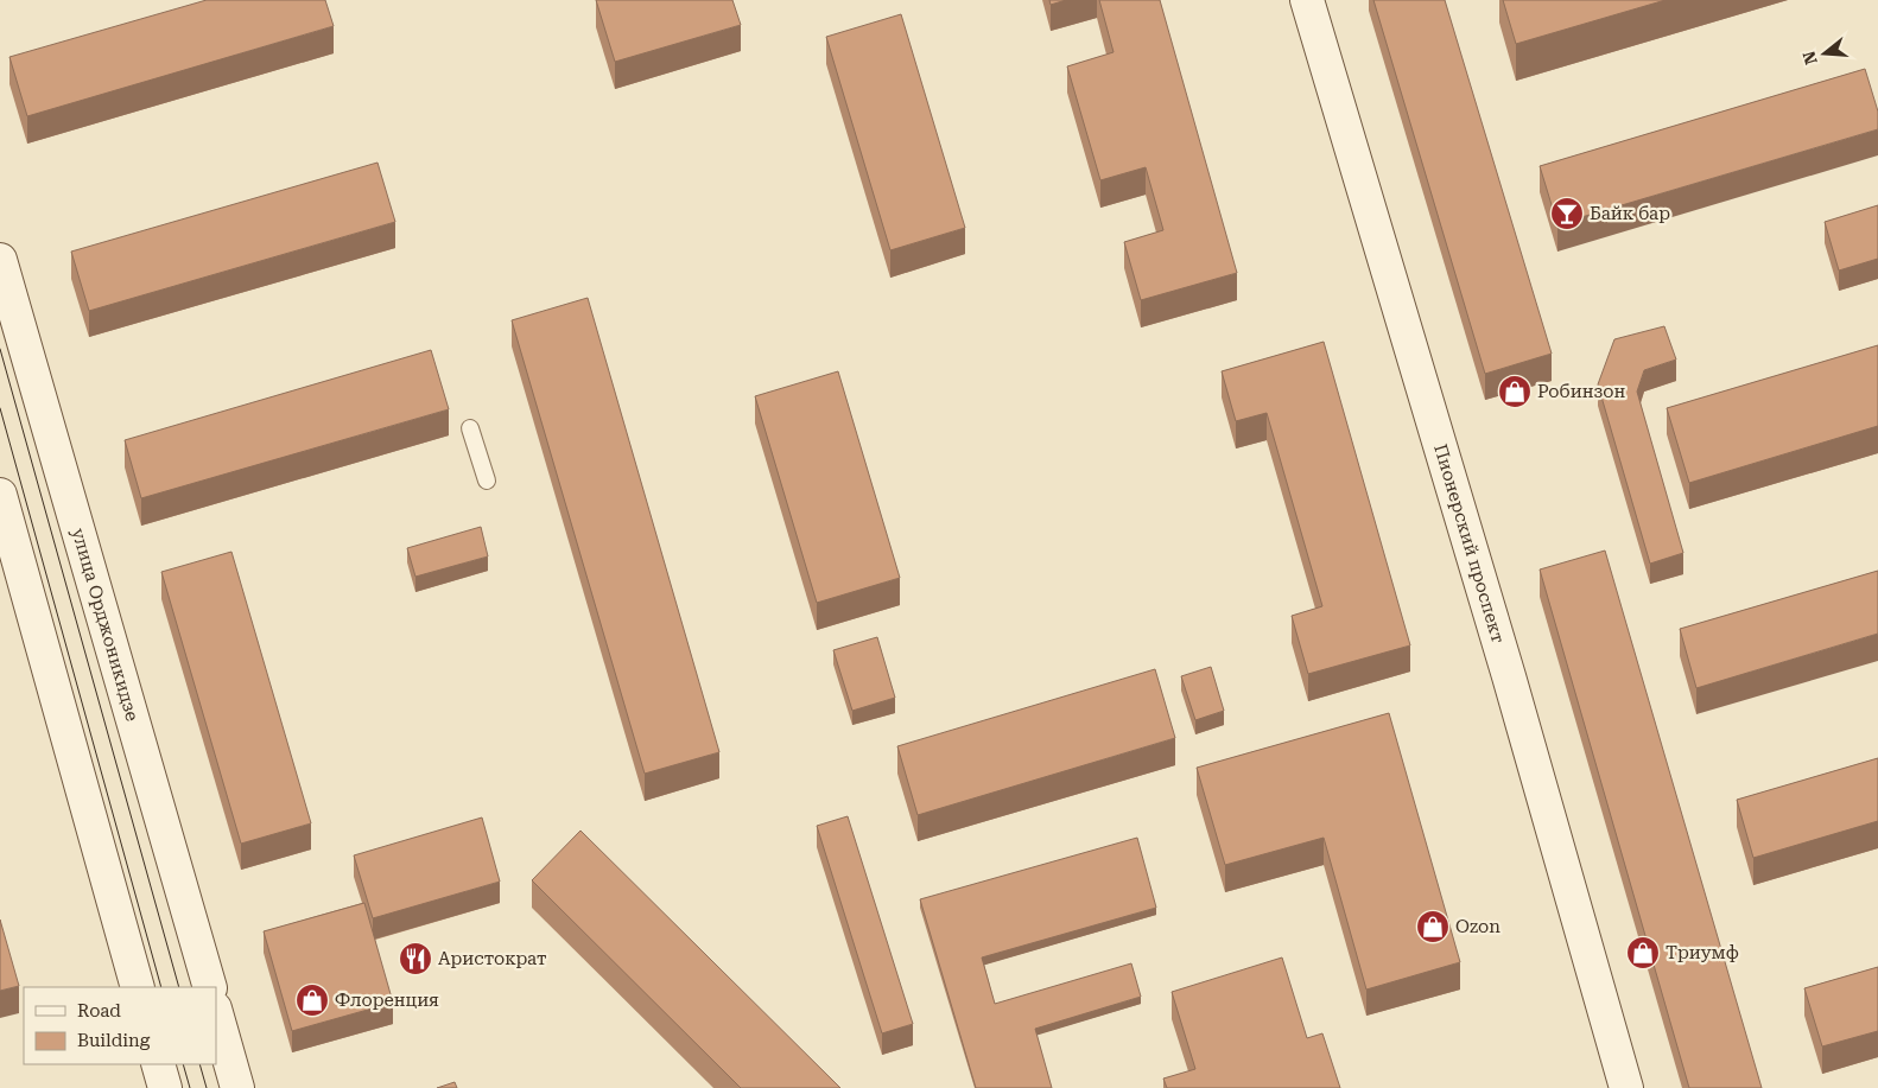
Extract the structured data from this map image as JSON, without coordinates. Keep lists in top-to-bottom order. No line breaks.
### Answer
{"streets":{"main road":["Пионерский проспект","улица Орджоникидзе"]},"places":{"bar":["Байк бар"],"shop":["Робинзон","Ozon","Триумф","Флоренция"],"restaurant":["Аристократ"]},"legend":["Road","Building"],"north":"left"}
